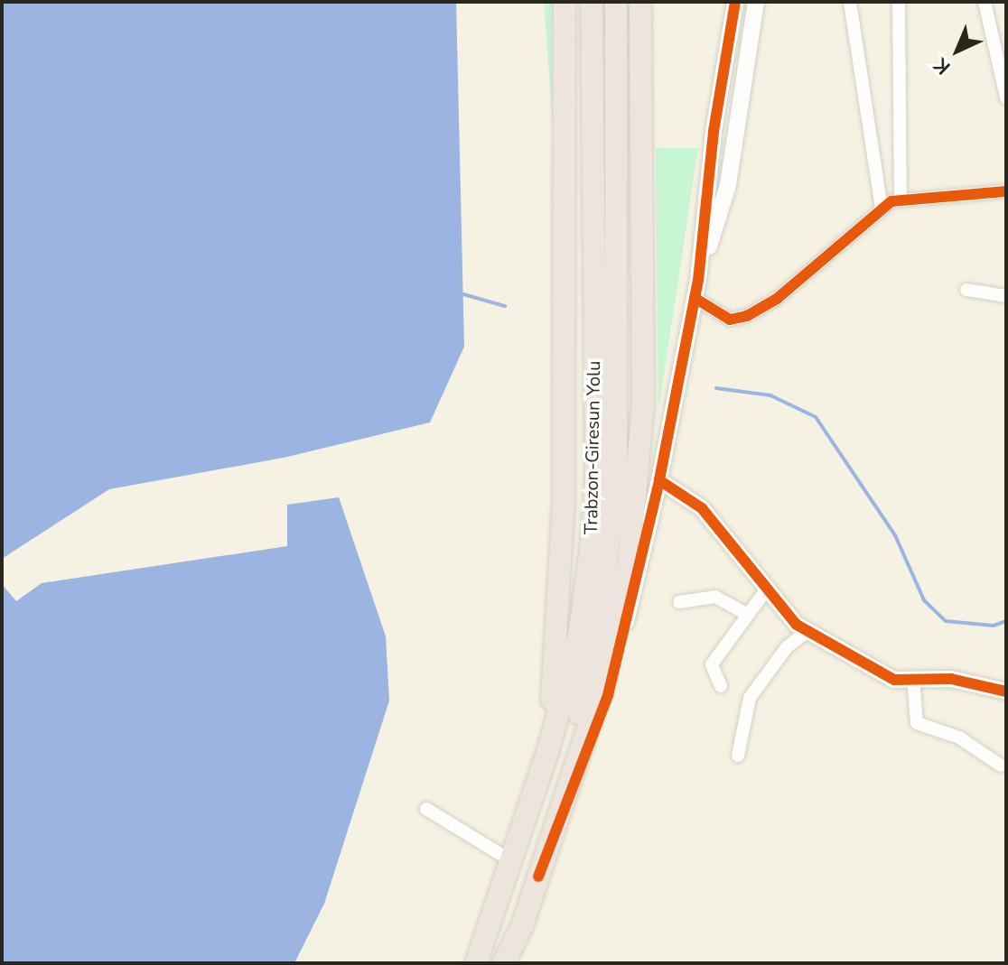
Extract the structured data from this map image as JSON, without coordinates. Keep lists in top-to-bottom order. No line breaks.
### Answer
{"streets":{"highway":["Trabzon-Giresun Yolu"]},"north":"bottom left"}
